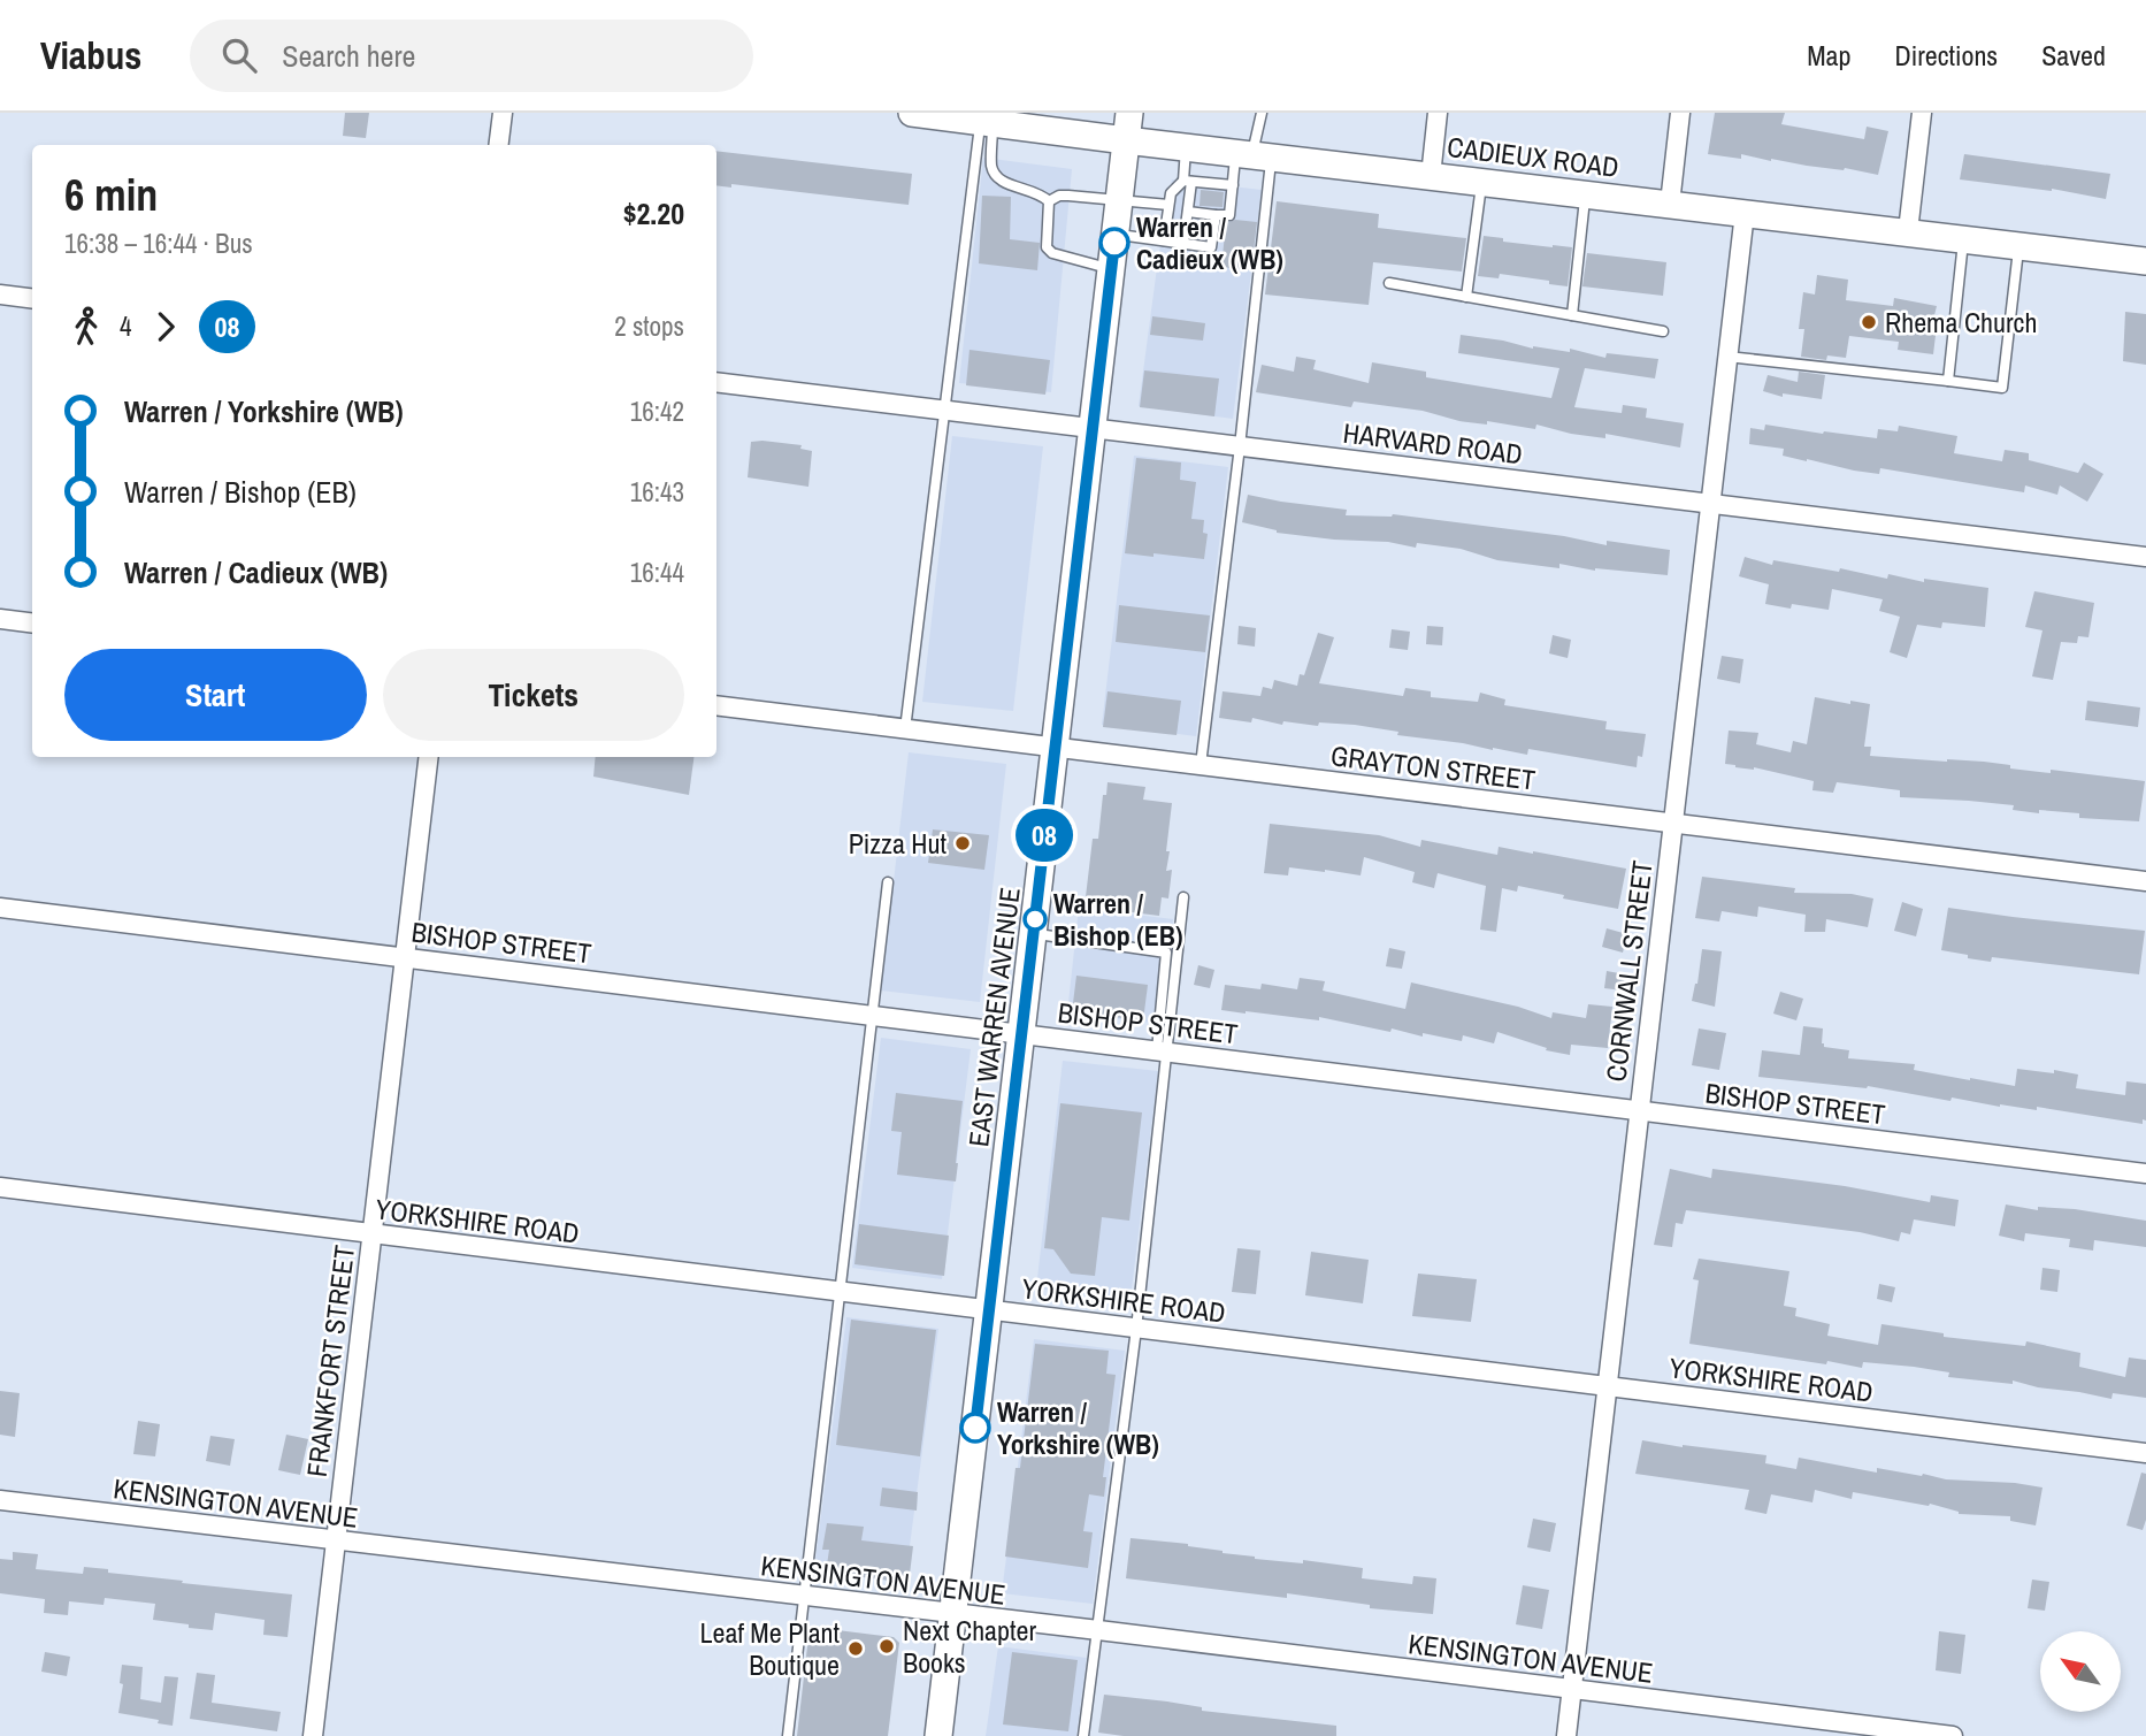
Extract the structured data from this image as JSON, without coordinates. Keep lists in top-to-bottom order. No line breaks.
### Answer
{"streets":{"main road":["CADIEUX ROAD","EAST WARREN AVENUE"],"street":["HARVARD ROAD","GRAYTON STREET","BISHOP STREET","CORNWALL STREET","YORKSHIRE ROAD","FRANKFORT STREET","KENSINGTON AVENUE"]},"crossings":[["CADIEUX ROAD","CORNWALL STREET"],["CADIEUX ROAD","EAST WARREN AVENUE"],["HARVARD ROAD","CORNWALL STREET"],["HARVARD ROAD","EAST WARREN AVENUE"],["GRAYTON STREET","CORNWALL STREET"],["GRAYTON STREET","EAST WARREN AVENUE"],["BISHOP STREET","CORNWALL STREET"],["BISHOP STREET","EAST WARREN AVENUE"],["BISHOP STREET","FRANKFORT STREET"],["CORNWALL STREET","YORKSHIRE ROAD"],["CORNWALL STREET","KENSINGTON AVENUE"],["EAST WARREN AVENUE","YORKSHIRE ROAD"],["EAST WARREN AVENUE","KENSINGTON AVENUE"],["YORKSHIRE ROAD","FRANKFORT STREET"],["FRANKFORT STREET","KENSINGTON AVENUE"]],"places":["Warren / Cadieux (WB)","Rhema Church","Pizza Hut","Warren / Bishop (EB)","Warren / Yorkshire (WB)","Next Chapter Books","Leaf Me Plant Boutique"],"lines":["bus line 08"],"north":"top left","page":{"header":"Viabus","search":"Search here","nav":["Map","Directions","Saved"],"on_map":"08","heading":["6 min","16:38 – 16:44 · Bus","$2.20"],"legs":["4","08","2 stops"],"list":[{"name":"Warren / Yorkshire (WB)","value":"16:42"},{"name":"Warren / Bishop (EB)","value":"16:43"},{"name":"Warren / Cadieux (WB)","value":"16:44"}],"buttons":["Start","Tickets"]}}
